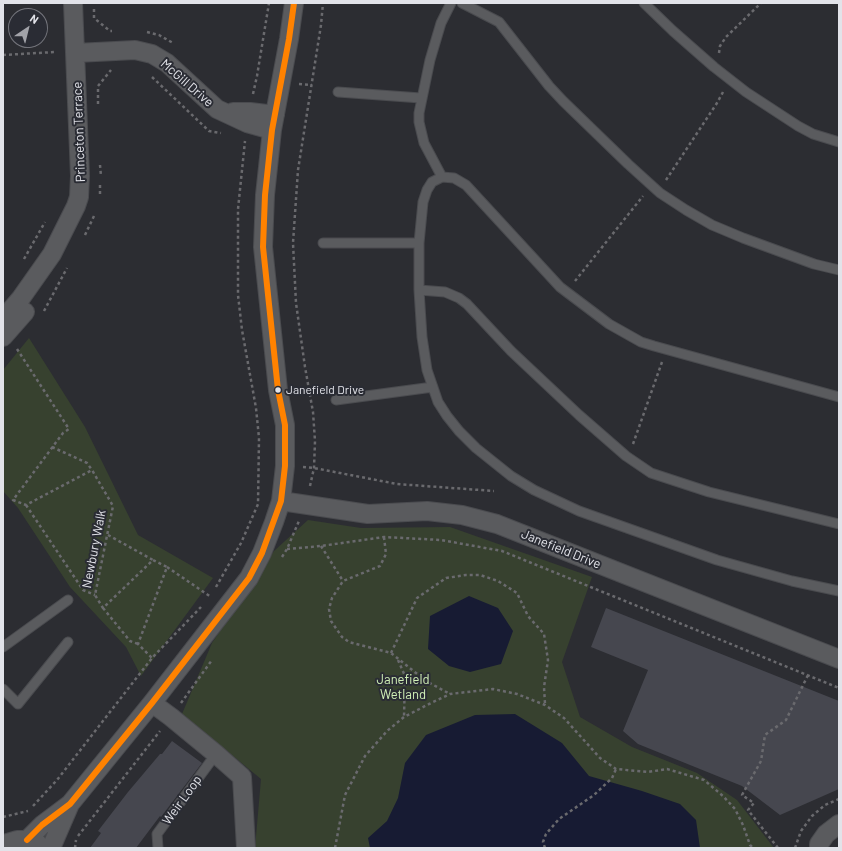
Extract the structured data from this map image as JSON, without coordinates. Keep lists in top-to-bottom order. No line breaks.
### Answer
{"streets":{"street":["McGill Drive","Princeton Terrace","Janefield Drive"],"lane":["Weir Loop"],"path":["Newbury Walk"]},"crossings":[["McGill Drive","Princeton Terrace"]],"parks":["Janefield Wetland"],"places":["Janefield Drive"],"north":"top right"}
